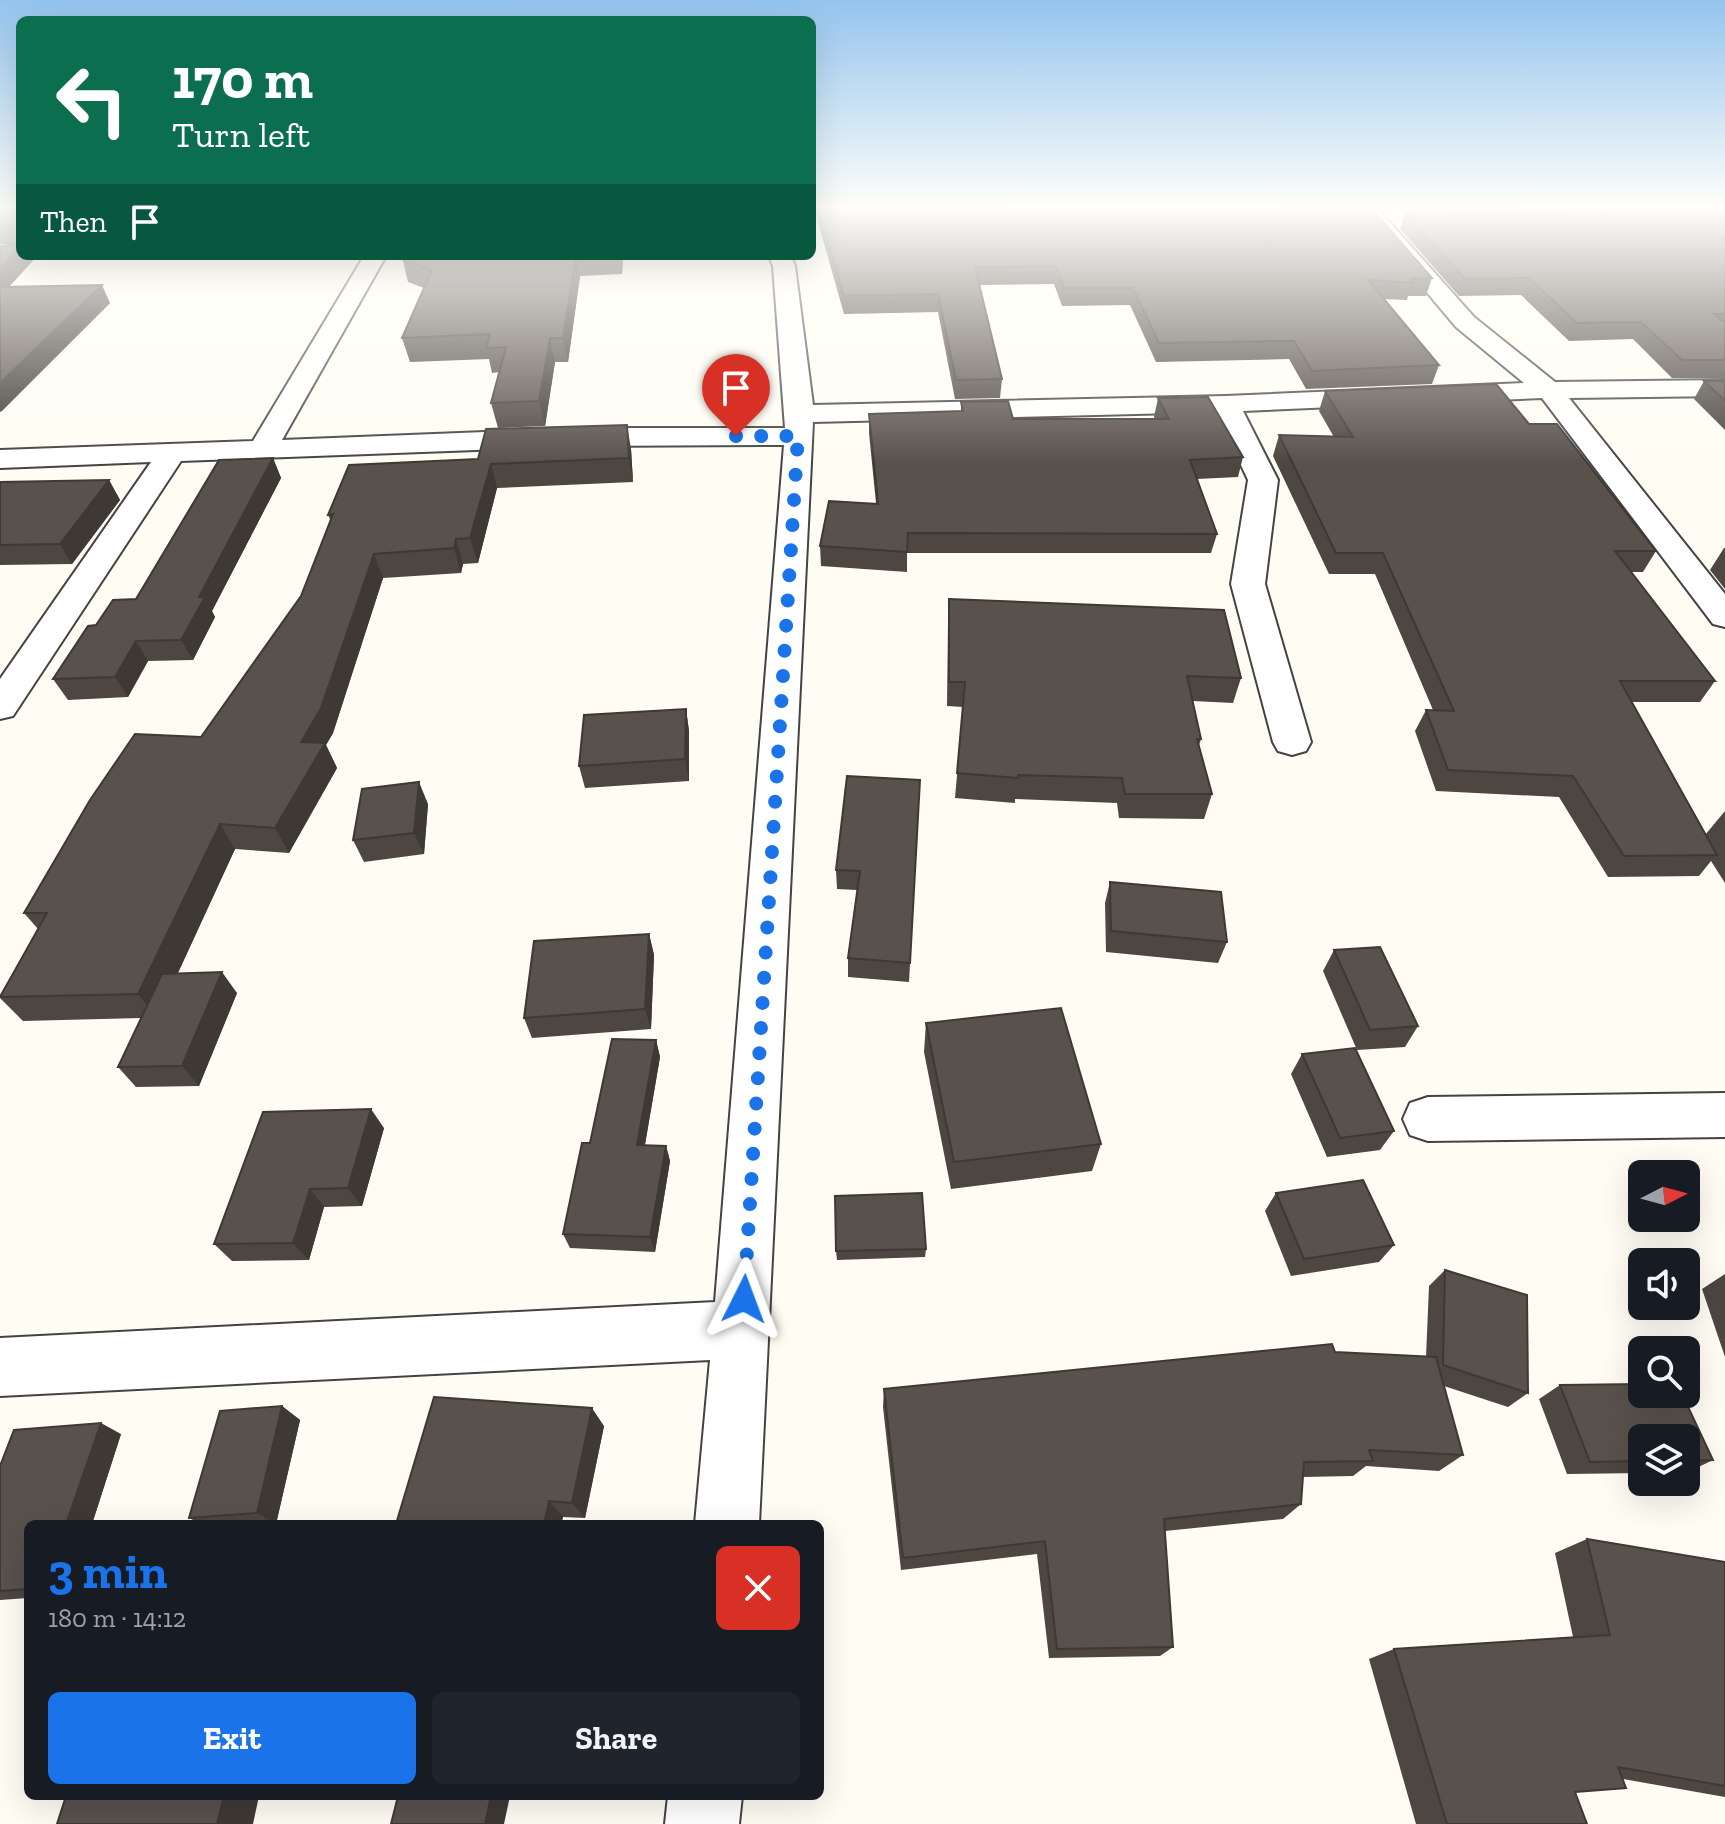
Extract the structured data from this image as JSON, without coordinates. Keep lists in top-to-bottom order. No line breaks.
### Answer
{"north":"right","page":{"turn":["170 m","Turn left"],"then":"Then","heading":["3 min","180 m · 14:12"],"buttons":["Exit","Share"]}}
